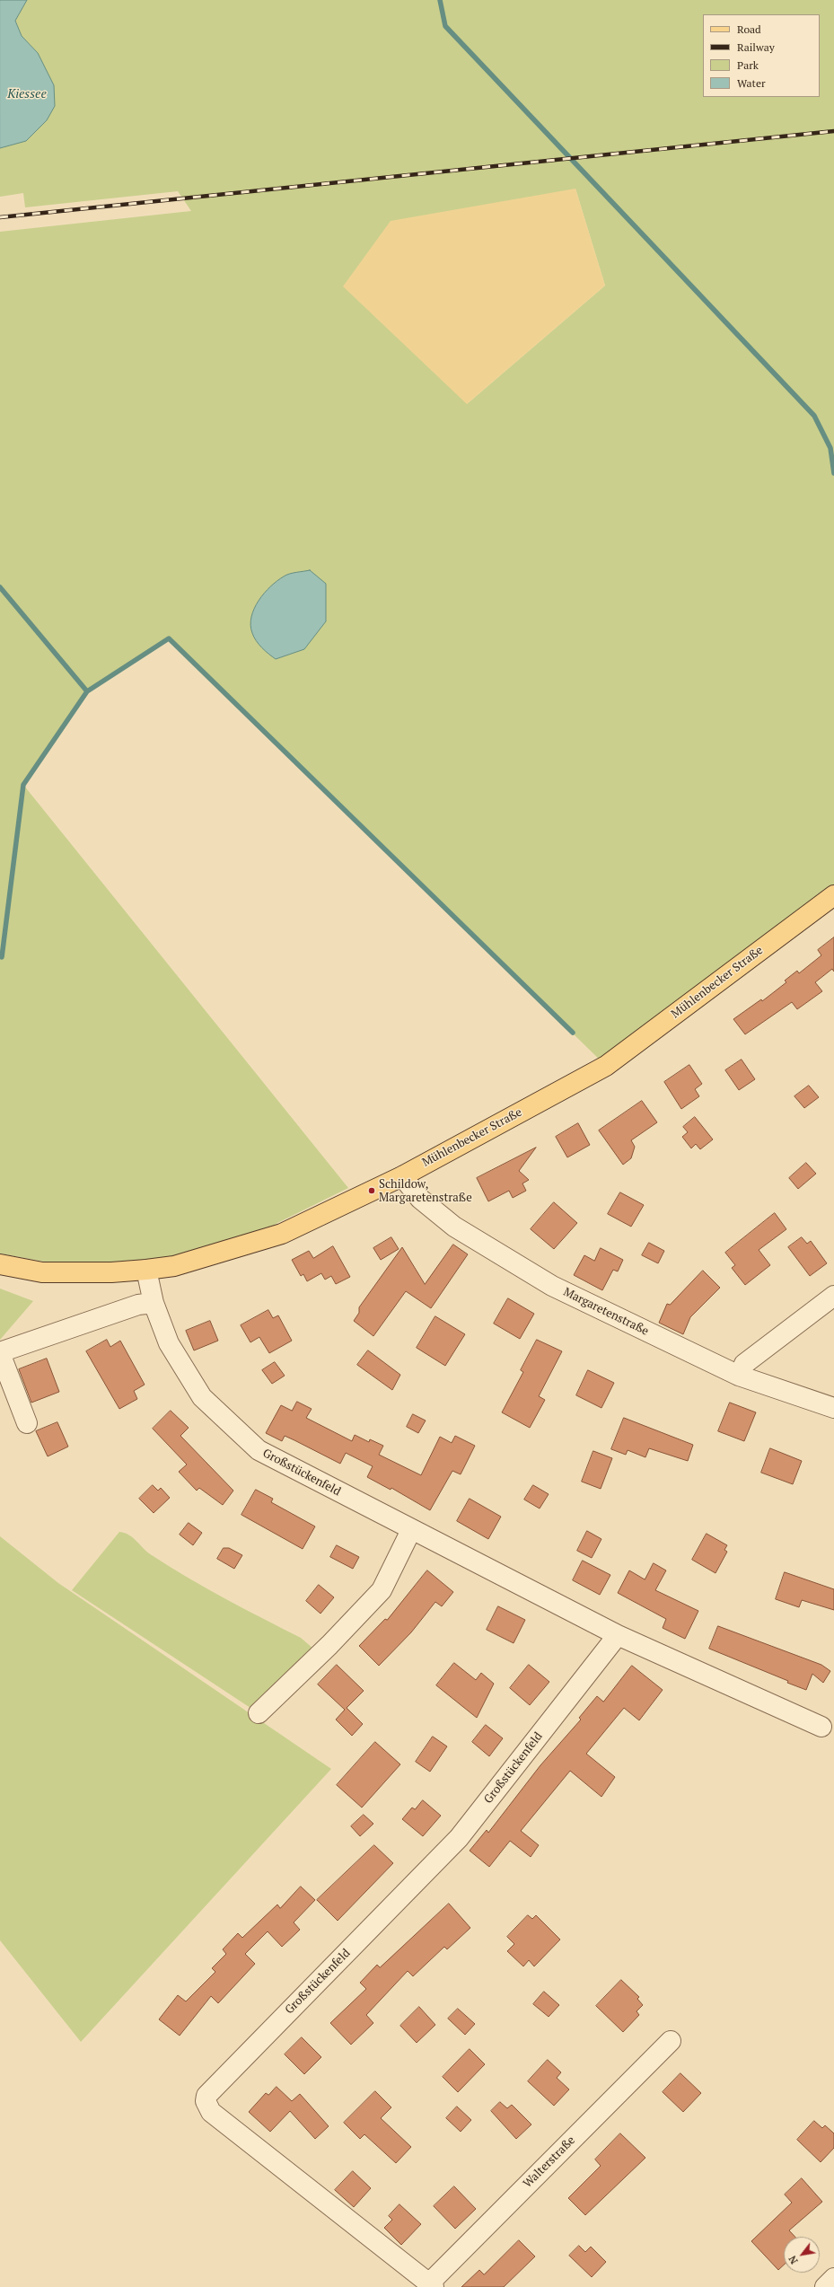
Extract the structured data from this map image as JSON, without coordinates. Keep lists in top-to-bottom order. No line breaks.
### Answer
{"streets":{"main road":["Mühlenbecker Straße"],"street":["Margaretenstraße","Großstückenfeld","Walterstraße"]},"crossings":[["Mühlenbecker Straße","Margaretenstraße"],["Mühlenbecker Straße","Großstückenfeld"],["Großstückenfeld","Walterstraße"]],"water":["Kiessee"],"places":["Schildow, Margaretenstraße"],"legend":["Road","Railway","Park","Water"],"north":"bottom left"}
